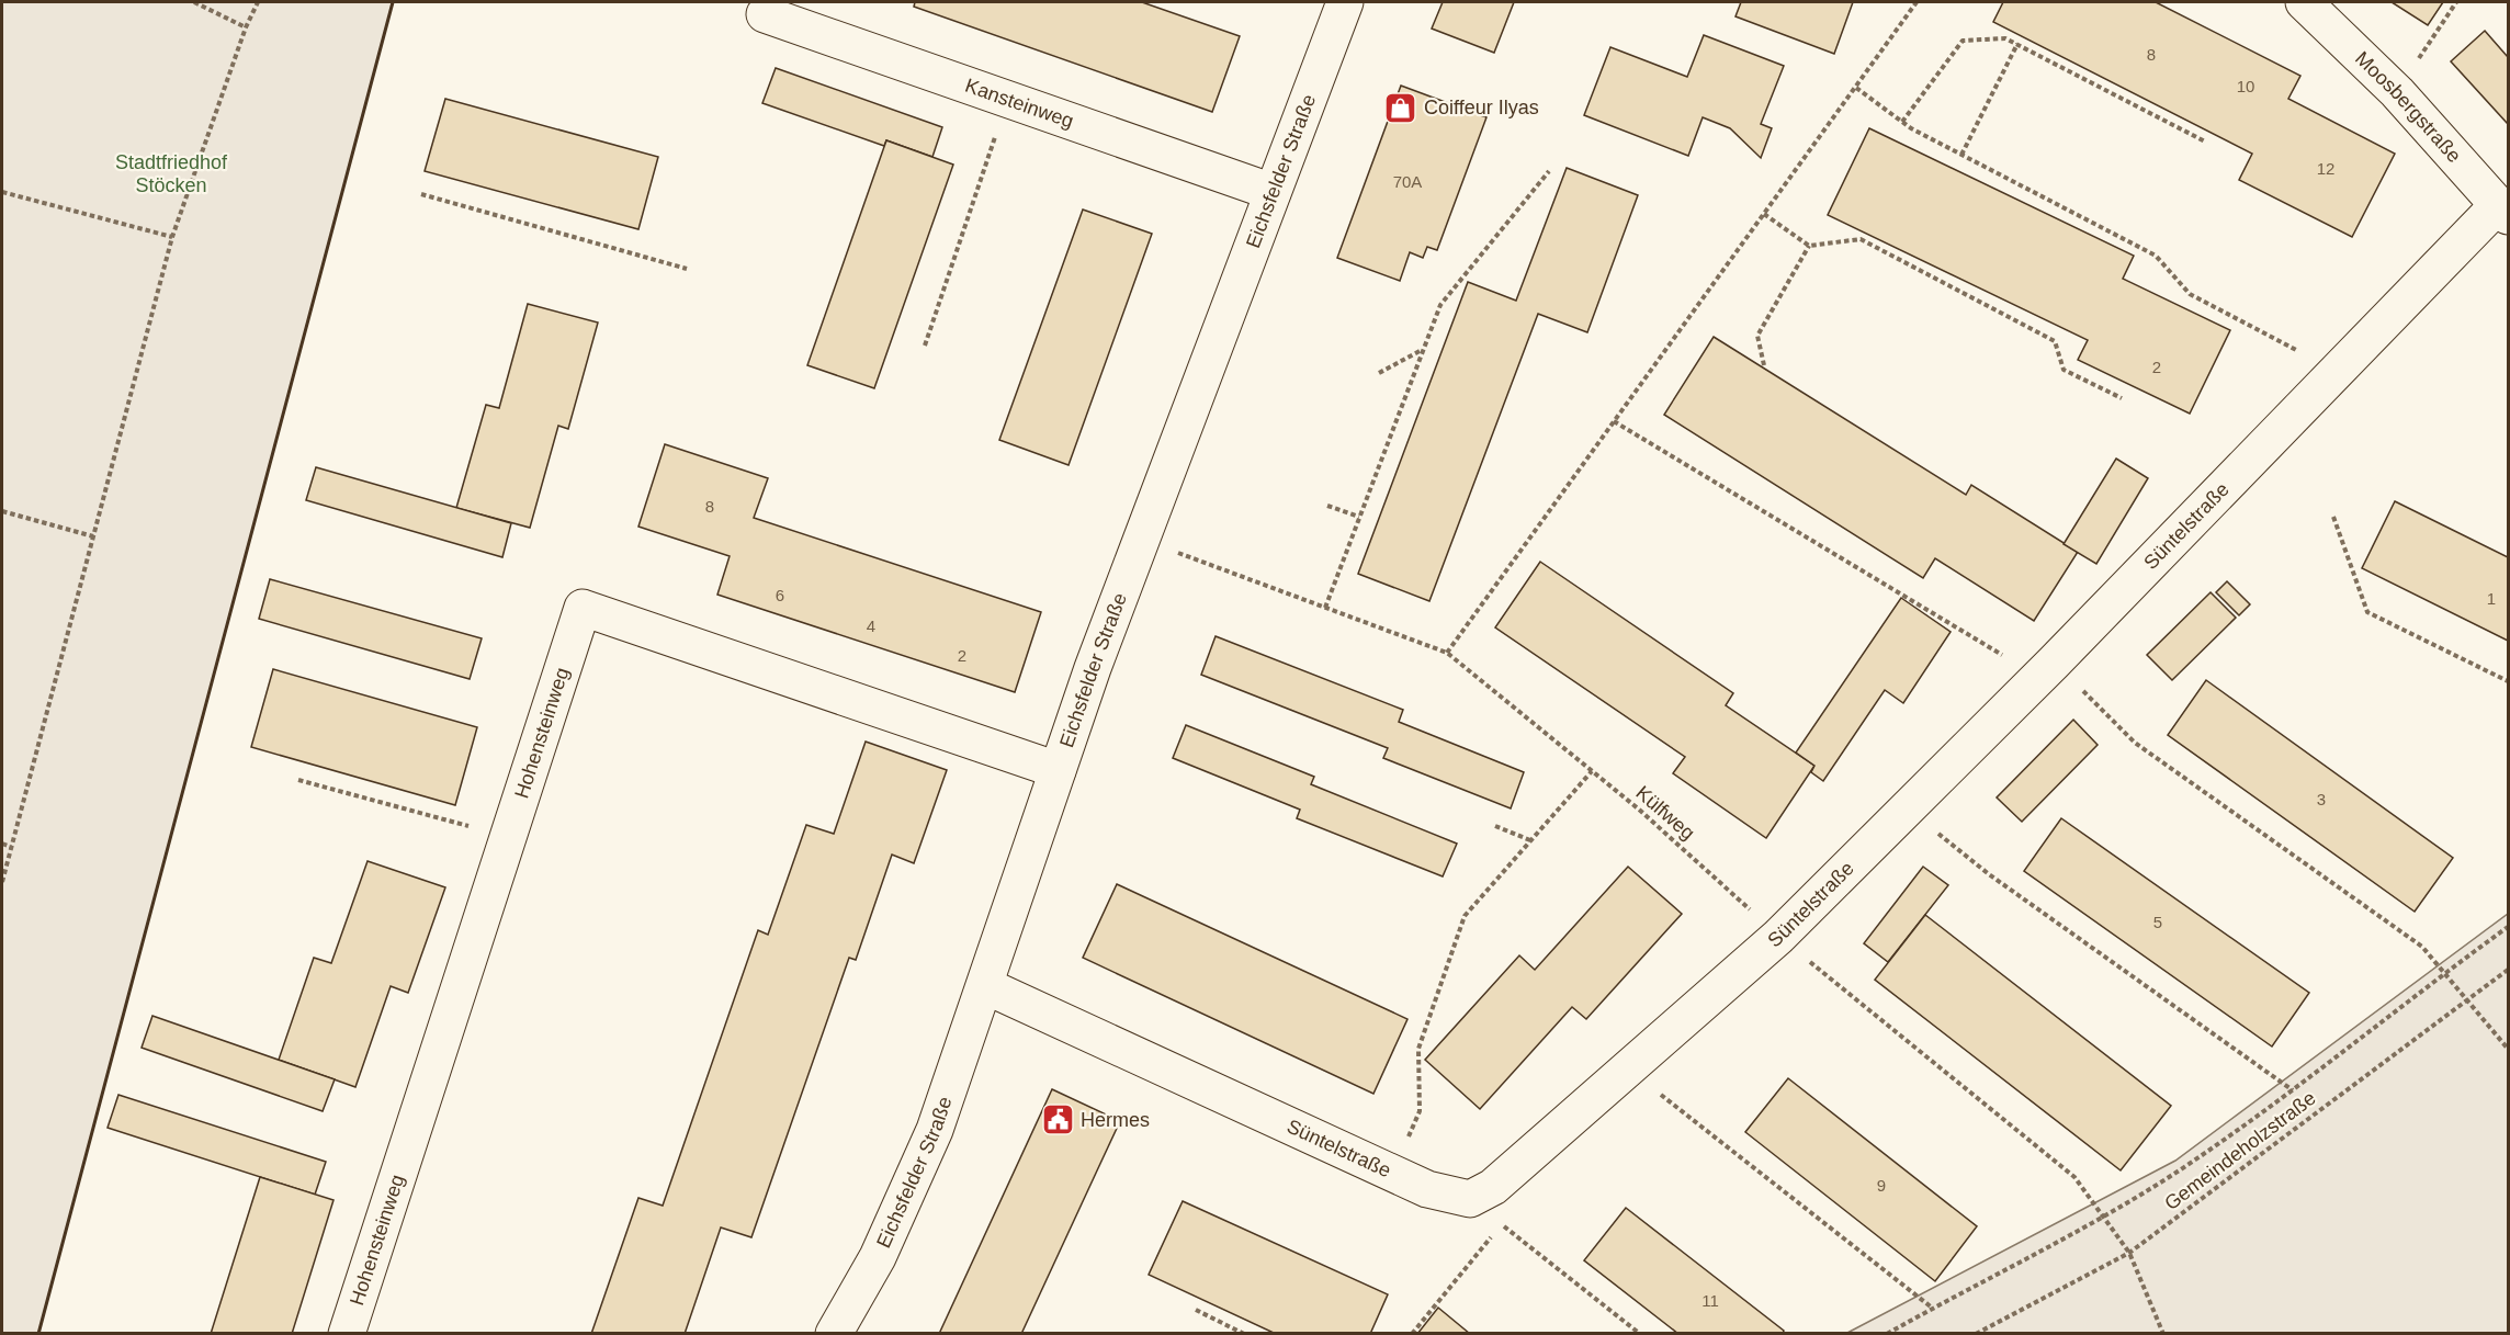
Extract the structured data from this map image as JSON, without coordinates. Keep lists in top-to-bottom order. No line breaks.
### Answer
{"streets":{"street":["Kansteinweg","Moosbergstraße","Eichsfelder Straße","Süntelstraße","Hohensteinweg"],"path":["Külfweg","Gemeindeholzstraße"]},"crossings":[["Kansteinweg","Eichsfelder Straße"],["Moosbergstraße","Süntelstraße"],["Eichsfelder Straße","Süntelstraße"],["Eichsfelder Straße","Hohensteinweg"],["Eichsfelder Straße","Külfweg"],["Süntelstraße","Külfweg"],["Külfweg","Gemeindeholzstraße"]],"parks":["Stadtfriedhof Stöcken"],"places":{"shop":["Coiffeur Ilyas"],"public building":["Hermes"]},"house_numbers":["8","10","12","70A","2","8","6","1","4","2","3","5","9","11"]}
